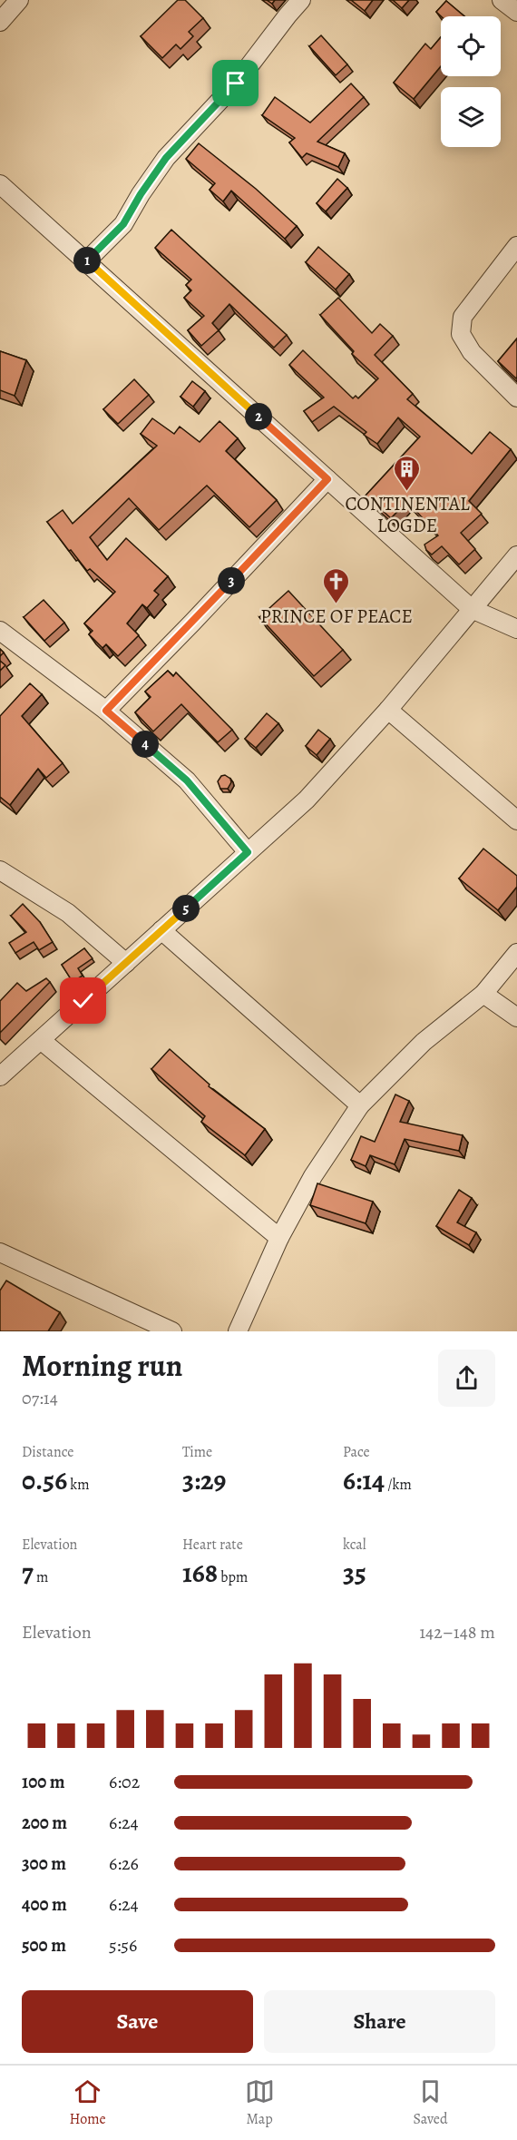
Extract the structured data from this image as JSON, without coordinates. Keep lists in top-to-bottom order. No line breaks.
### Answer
{"places":{"building":["CONTINENTAL LOGDE"],"church":["PRINCE OF PEACE"]},"page":{"pins":["1","2","3","4","5"],"heading":["Morning run","07:14"],"stats":[["Distance","0.56 km"],["Time","3:29"],["Pace","6:14 /km"],["Elevation","7 m"],["Heart rate","168 bpm"],["kcal","35"]],"chart":["Elevation","142–148 m"],"list":[{"name":"100 m","note":"6:02"},{"name":"200 m","note":"6:24"},{"name":"300 m","note":"6:26"},{"name":"400 m","note":"6:24"},{"name":"500 m","note":"5:56"}],"buttons":["Save","Share"],"tabs":["Home","Map","Saved"]}}
